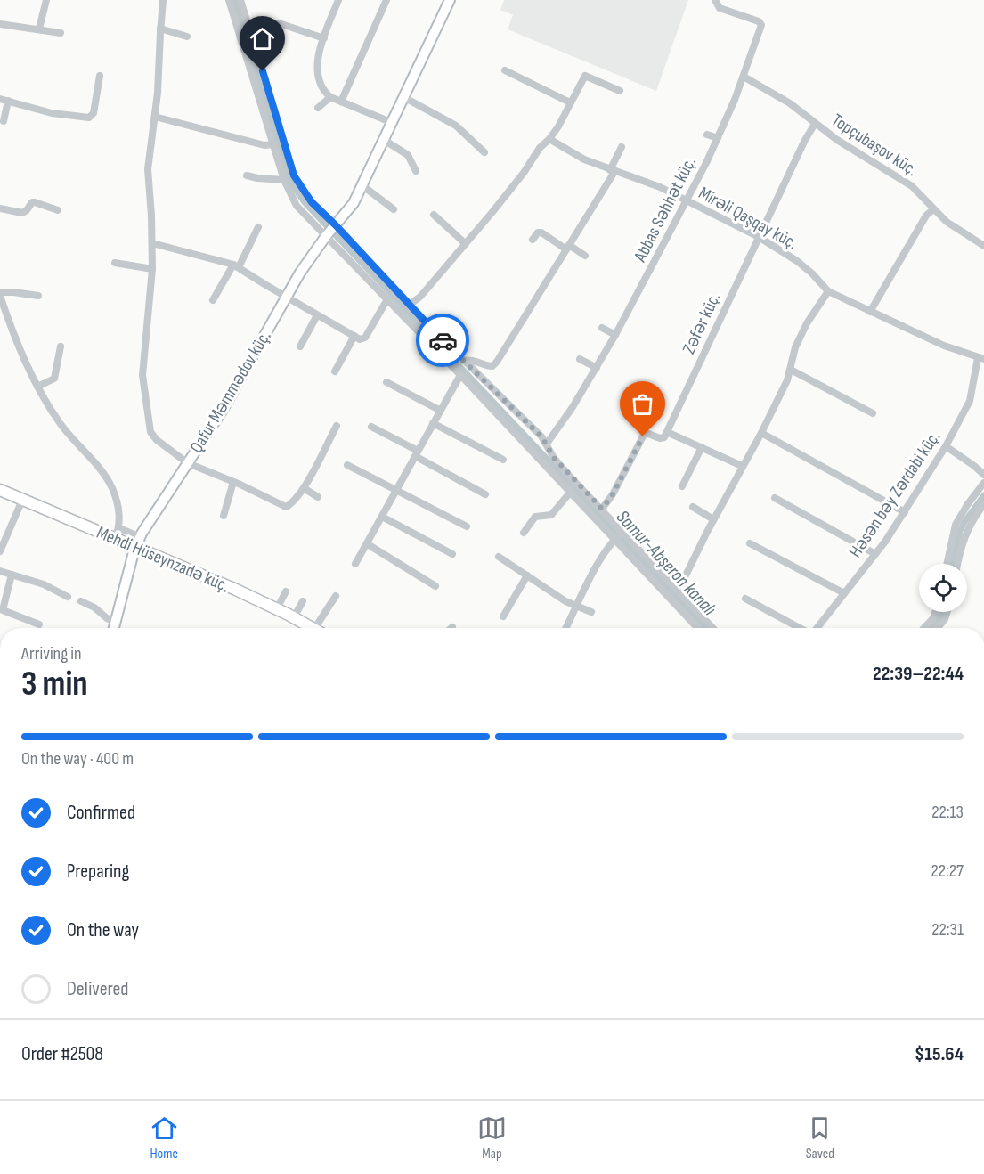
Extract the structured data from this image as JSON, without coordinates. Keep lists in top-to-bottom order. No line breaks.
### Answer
{"streets":{"main road":["Mehdi Hüseynzadə küç."],"street":["Topçubaşov küç.","Abbas Səhhət küç.","Mirəli Qaşqay küç.","Zəfər küç.","Qafur Məmmədov küç.","Həsən bəy Zərdabi küç."]},"crossings":[["Topçubaşov küç.","Abbas Səhhət küç."],["Topçubaşov küç.","Zəfər küç."],["Abbas Səhhət küç.","Mirəli Qaşqay küç."],["Mirəli Qaşqay küç.","Zəfər küç."],["Mirəli Qaşqay küç.","Həsən bəy Zərdabi küç."],["Qafur Məmmədov küç.","Mehdi Hüseynzadə küç."]],"water":["Samur-Abşeron kanalı"],"page":{"heading":["3 min","Arriving in","22:39–22:44"],"panel":["Order #2508","$15.64"],"bar":"On the way · 400 m","list":[["Confirmed","22:13"],["Preparing","22:27"],["On the way","22:31"],"Delivered"],"tabs":["Home","Map","Saved"]}}
